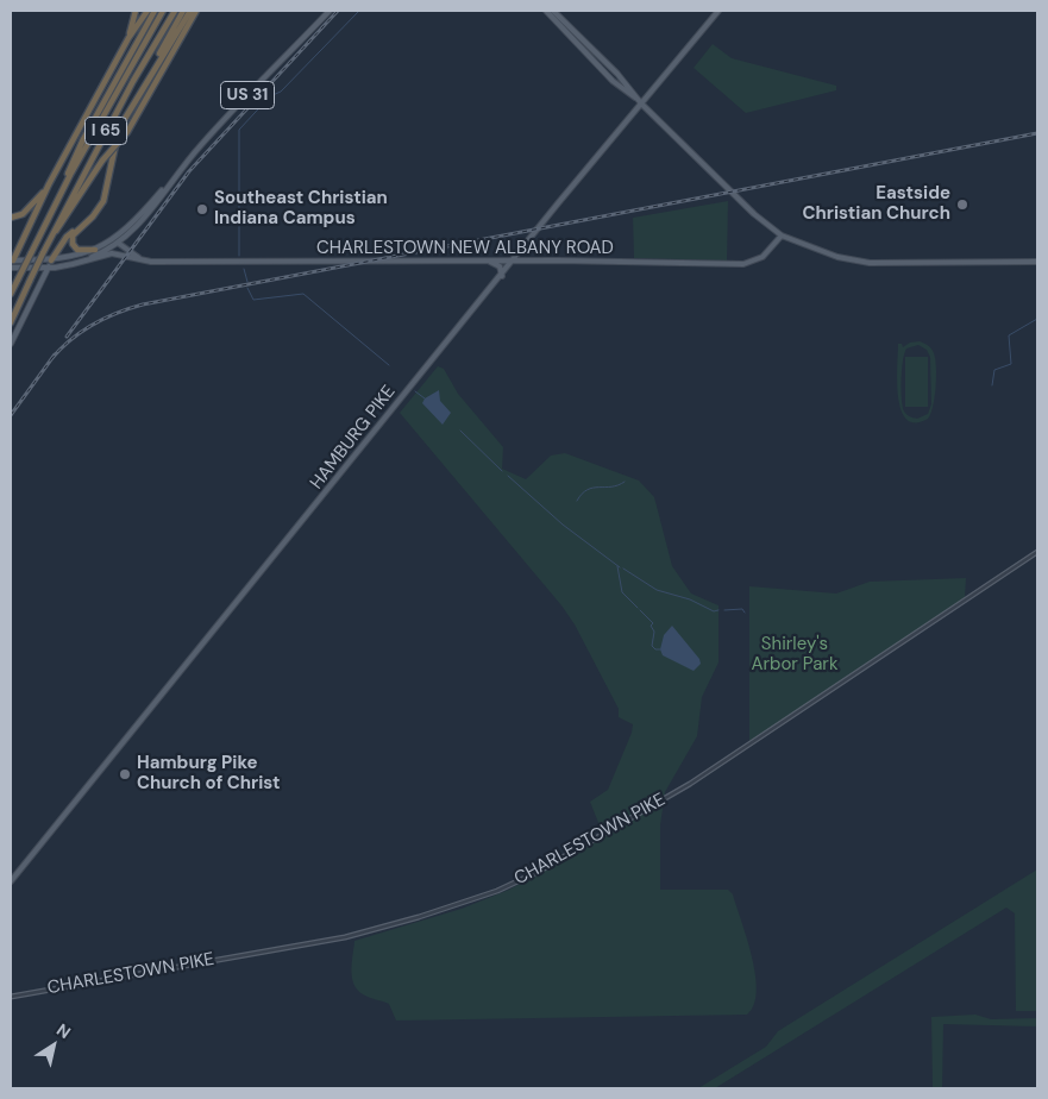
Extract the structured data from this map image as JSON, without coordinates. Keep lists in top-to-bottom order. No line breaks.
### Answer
{"streets":{"highway":["I 65"],"main road":["US 31","CHARLESTOWN NEW ALBANY ROAD","HAMBURG PIKE"],"street":["CHARLESTOWN PIKE"]},"crossings":[["US 31","CHARLESTOWN NEW ALBANY ROAD"],["CHARLESTOWN NEW ALBANY ROAD","HAMBURG PIKE"]],"parks":["Shirley's Arbor Park"],"places":["Eastside Christian Church","Southeast Christian Indiana Campus","Hamburg Pike Church of Christ"],"north":"top right"}
